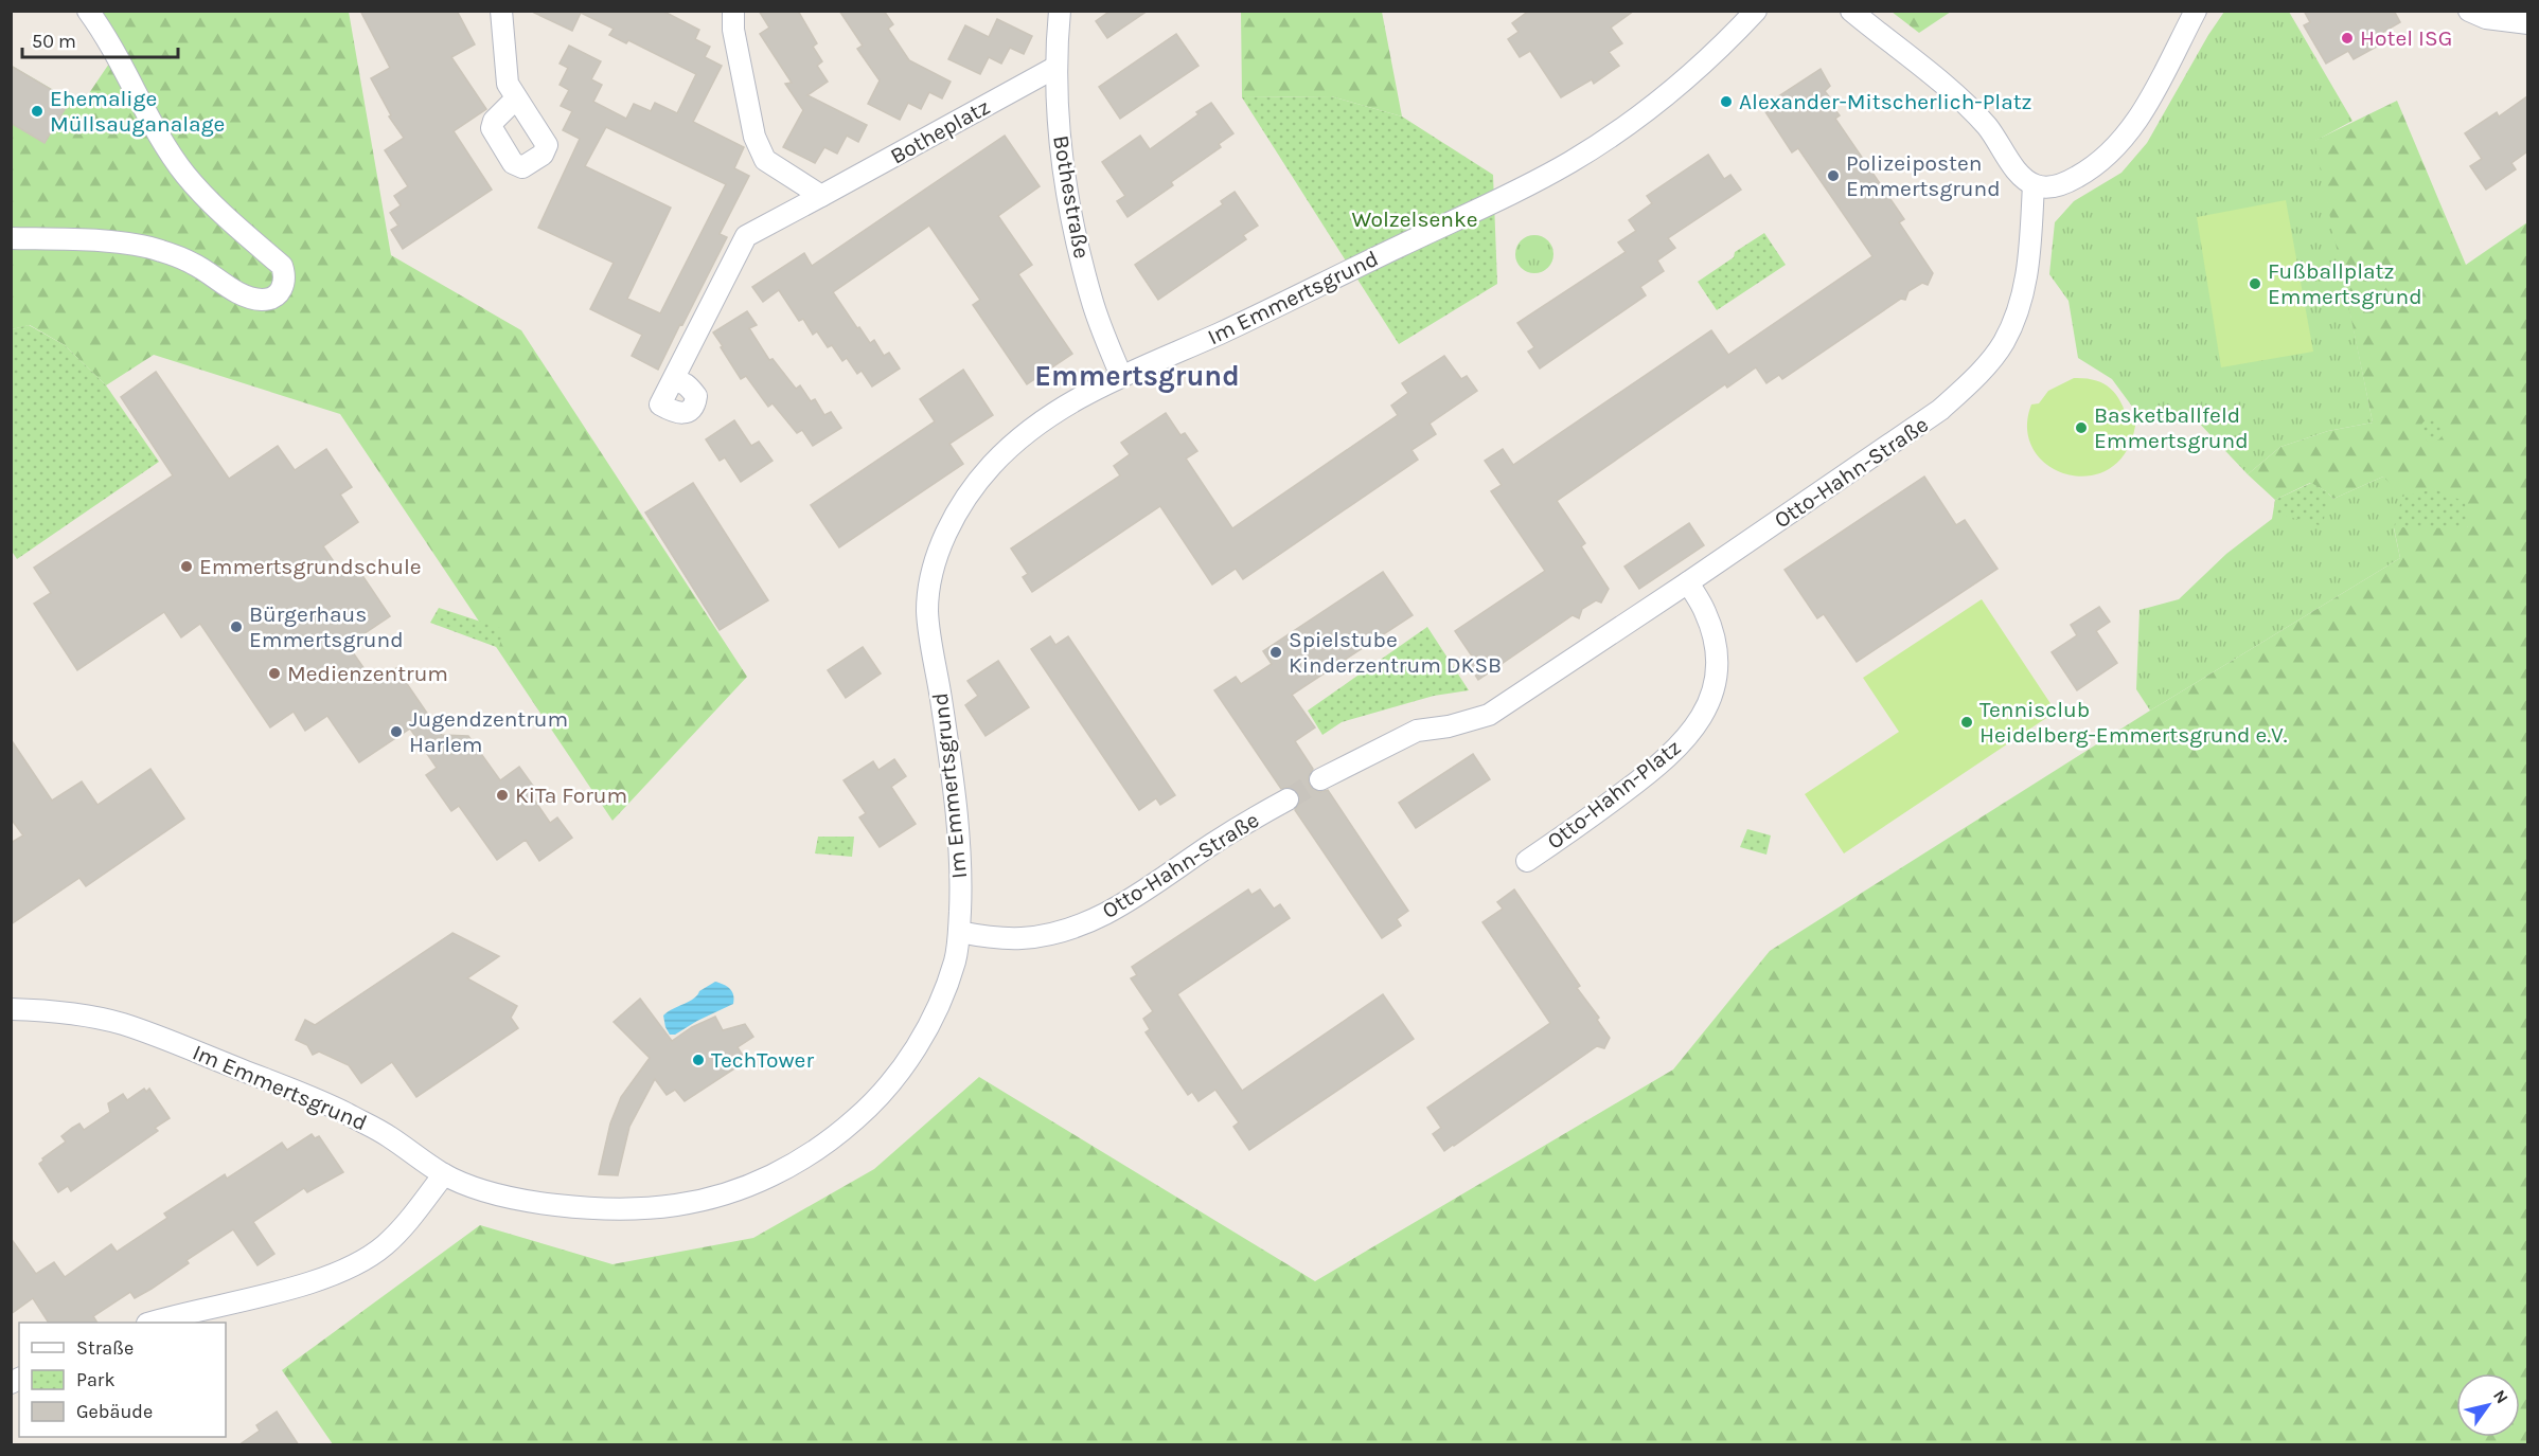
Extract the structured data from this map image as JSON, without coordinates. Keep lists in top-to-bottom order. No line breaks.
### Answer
{"streets":{"street":["Botheplatz","Bothestraße","Im Emmertsgrund","Otto-Hahn-Straße","Otto-Hahn-Platz"]},"crossings":[["Botheplatz","Bothestraße"],["Bothestraße","Im Emmertsgrund"],["Im Emmertsgrund","Otto-Hahn-Straße"],["Otto-Hahn-Straße","Otto-Hahn-Platz"]],"districts":["Emmertsgrund"],"parks":["Wolzelsenke"],"places":["Hotel ISG","Alexander-Mitscherlich-Platz","Ehemalige Müllsauganalage","Polizeiposten Emmertsgrund","Fußballplatz Emmertsgrund","Basketballfeld Emmertsgrund","Emmertsgrundschule","Bürgerhaus Emmertsgrund","Spielstube Kinderzentrum DKSB","Medienzentrum","Tennisclub Heidelberg-Emmertsgrund e.V.","Jugendzentrum Harlem","KiTa Forum","TechTower"],"legend":["Straße","Park","Gebäude"],"scale_bar":"50 m","north":"top right"}
